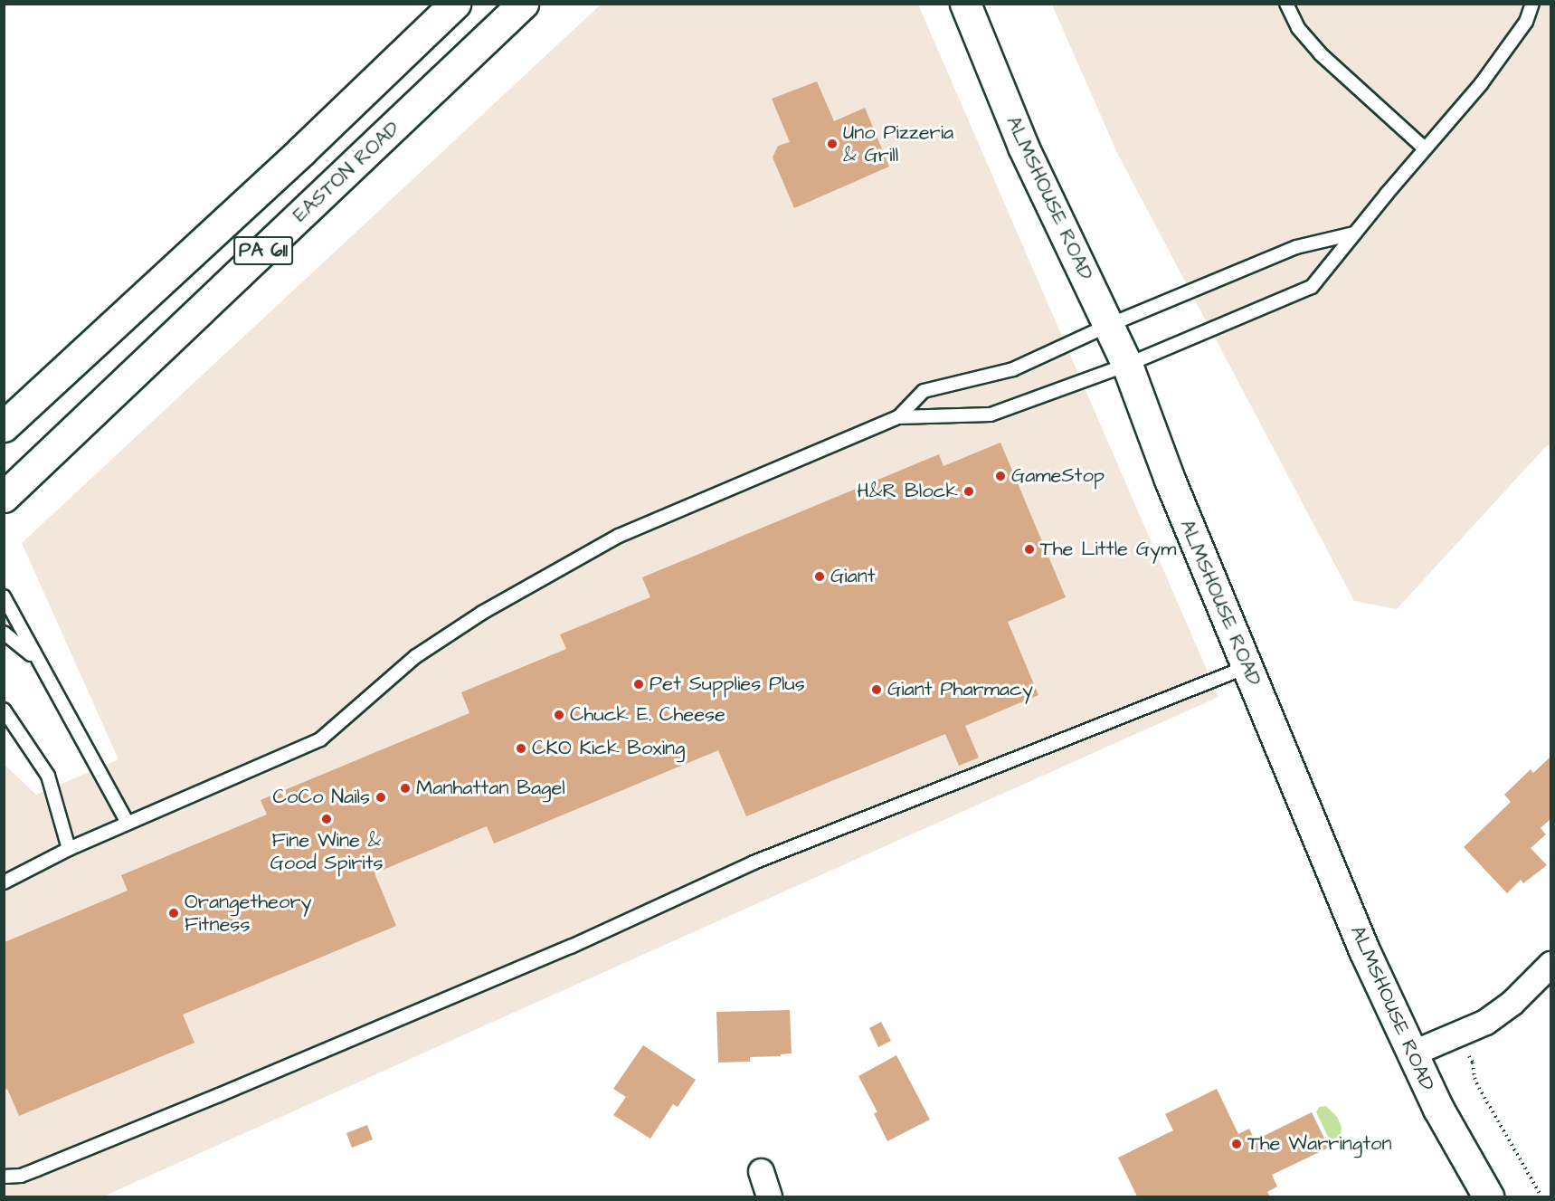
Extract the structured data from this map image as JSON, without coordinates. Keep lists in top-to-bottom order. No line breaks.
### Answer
{"streets":{"main road":["EASTON ROAD","ALMSHOUSE ROAD","PA 611"]},"places":["Uno Pizzeria & Grill","GameStop","H&R Block","The Little Gym","Giant","Pet Supplies Plus","Giant Pharmacy","Chuck E. Cheese","CKO Kick Boxing","Manhattan Bagel","CoCo Nails","Fine Wine & Good Spirits","Orangetheory Fitness","The Warrington"]}
